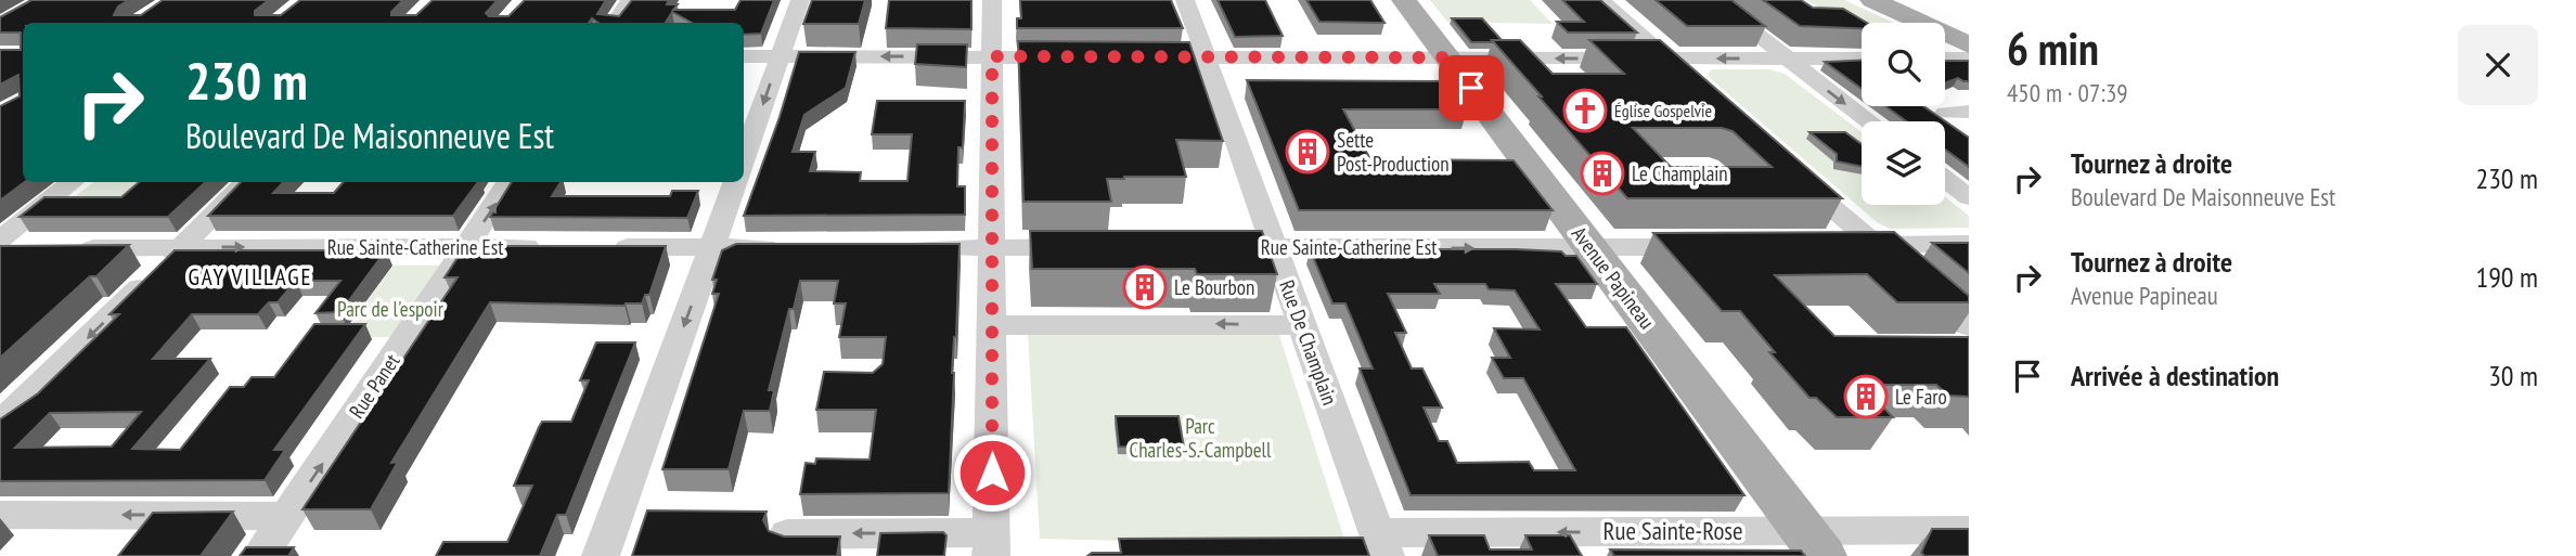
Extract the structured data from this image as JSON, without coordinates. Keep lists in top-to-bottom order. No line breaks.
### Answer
{"streets":{"main road":["Avenue Papineau"],"street":["Rue Sainte-Catherine Est","Rue De Champlain","Rue Panet","Rue Sainte-Rose"]},"crossings":[["Rue Sainte-Catherine Est","Avenue Papineau"],["Rue Sainte-Catherine Est","Rue De Champlain"],["Rue Sainte-Catherine Est","Rue Panet"],["Avenue Papineau","Rue Sainte-Rose"],["Rue De Champlain","Rue Sainte-Rose"]],"one_way":["Rue Sainte-Rose"],"districts":["GAY VILLAGE"],"parks":["Parc de l'espoir","Parc Charles-S.-Campbell"],"places":{"church":["Église Gospelvie"],"building":["Sette Post-Production","Le Champlain","Le Bourbon","Le Faro"]},"page":{"heading":["6 min","450 m · 07:39"],"turn":["230 m","Boulevard De Maisonneuve Est"],"list":[{"name":"Tournez à droite","note":"Boulevard De Maisonneuve Est","value":"230 m"},{"name":"Tournez à droite","note":"Avenue Papineau","value":"190 m"},{"name":"Arrivée à destination","value":"30 m"}]}}
